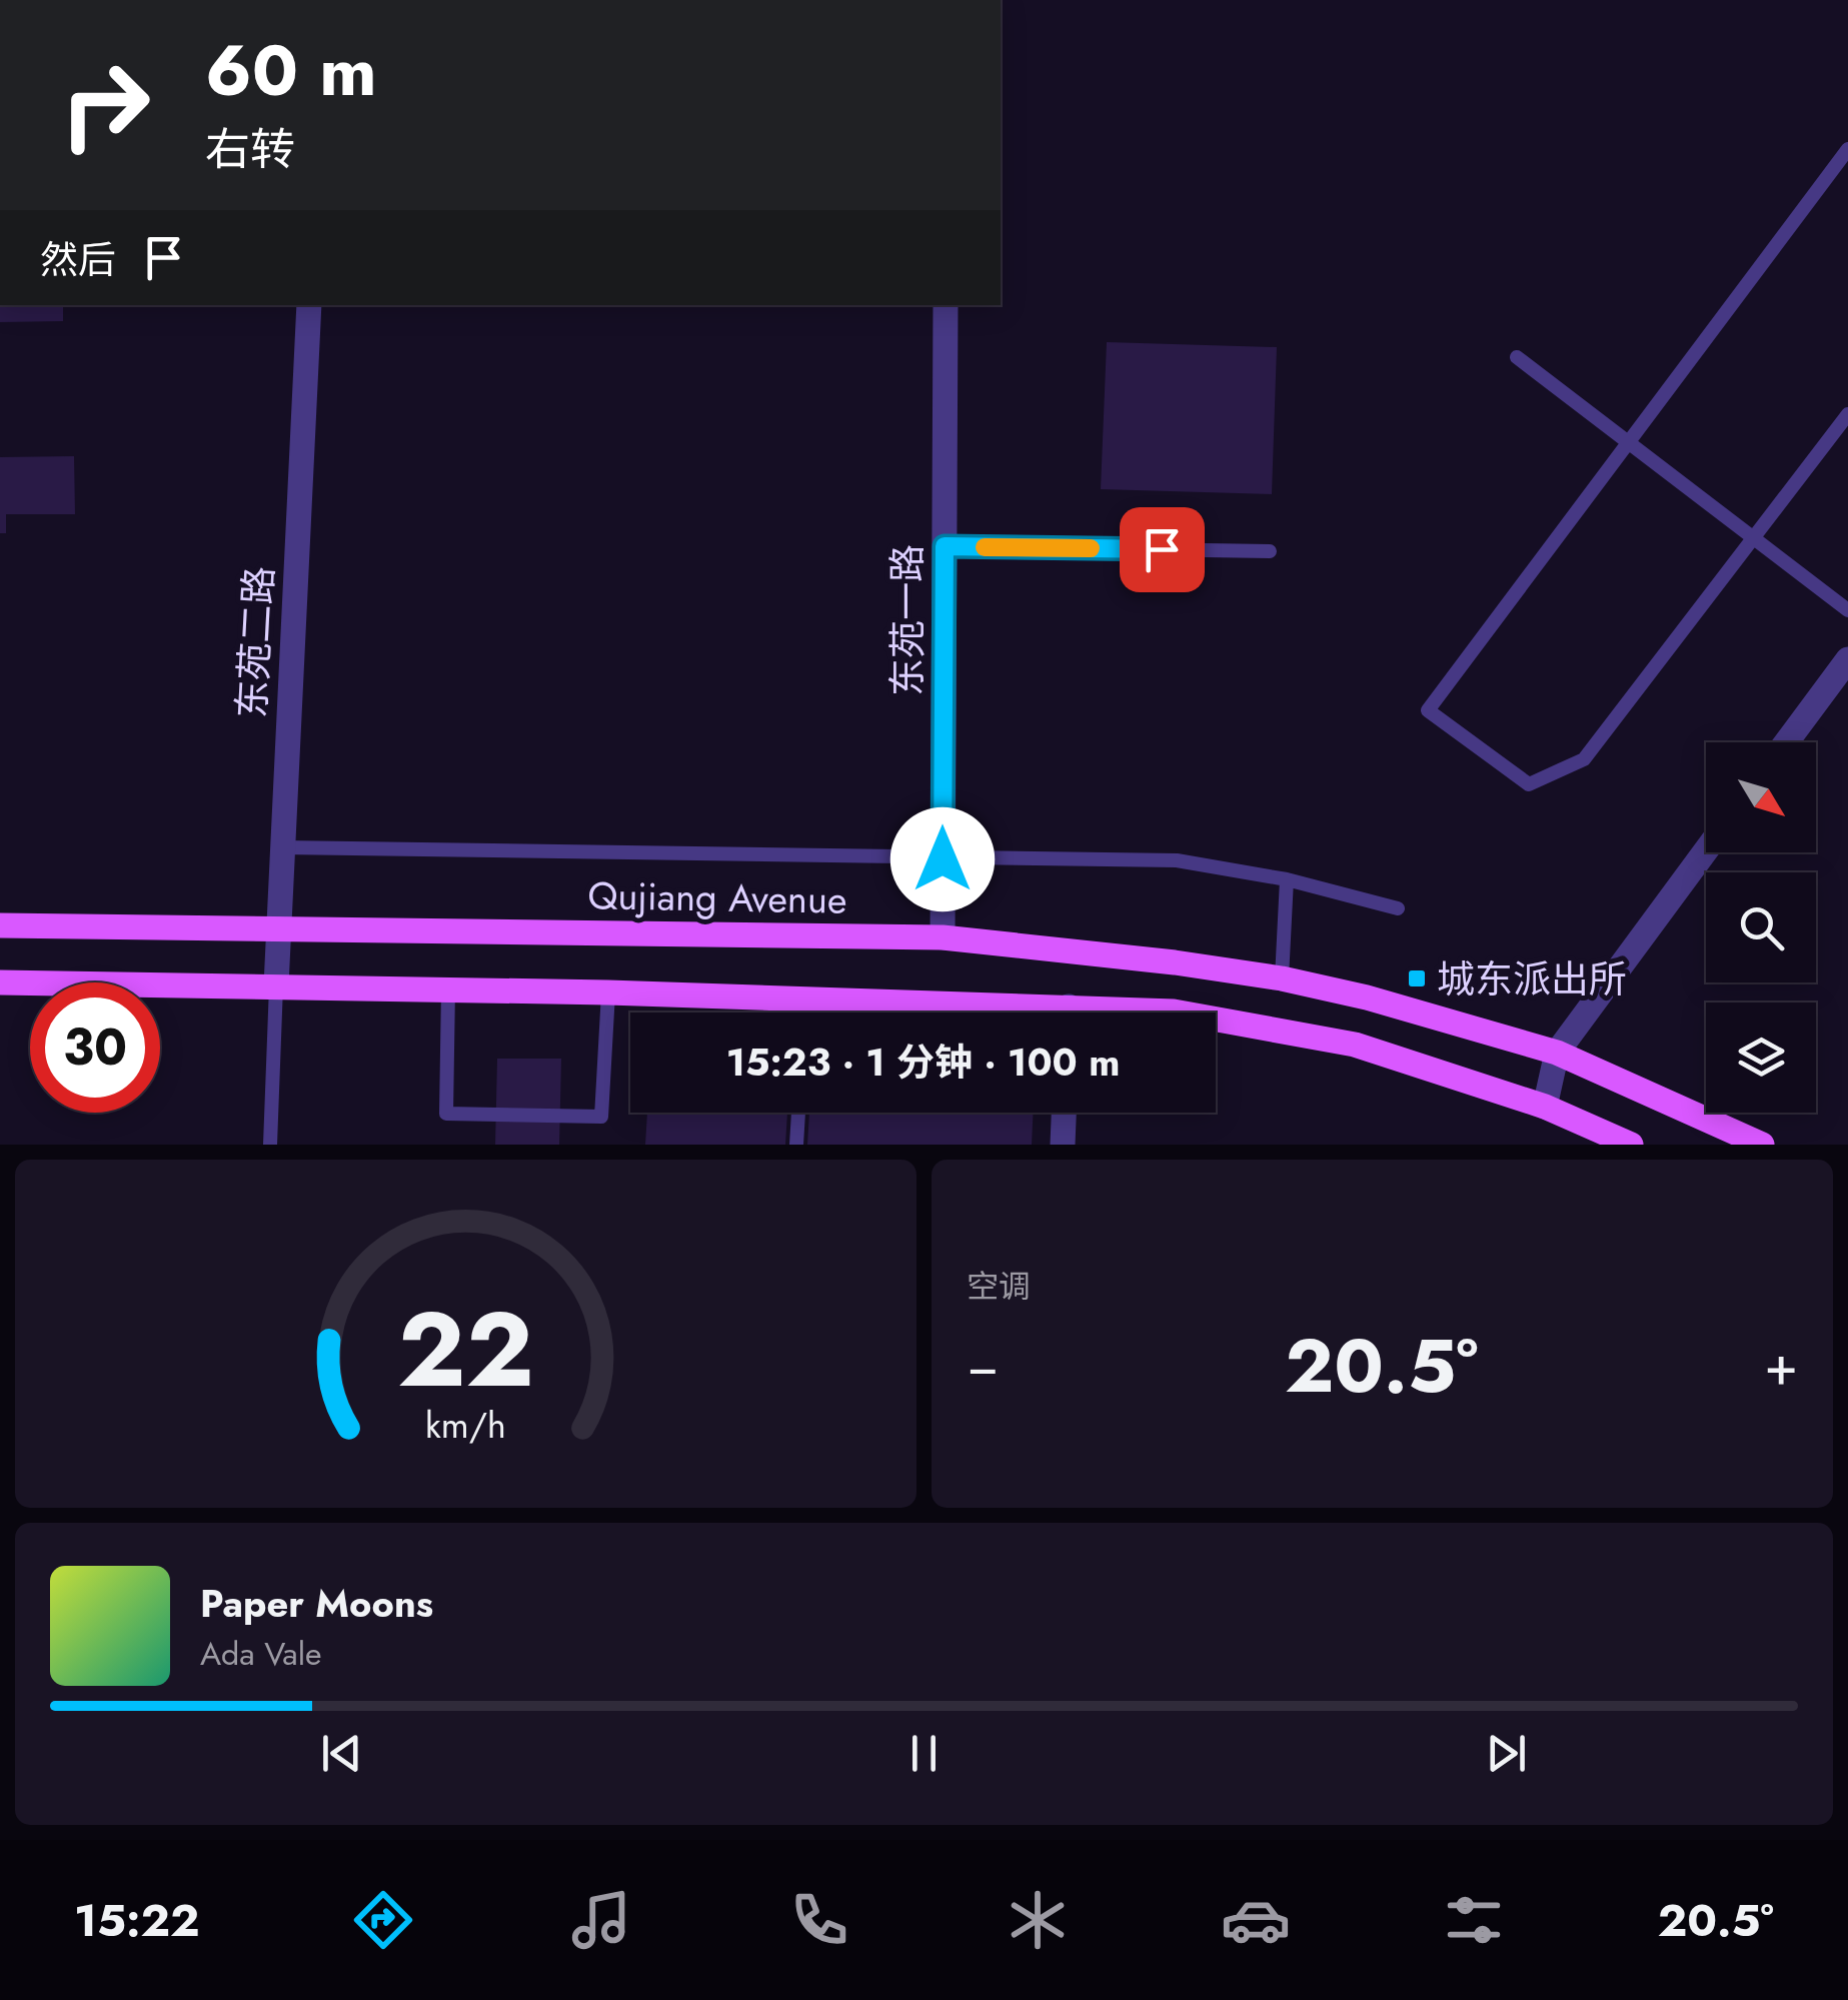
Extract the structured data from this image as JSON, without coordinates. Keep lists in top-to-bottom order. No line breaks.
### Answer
{"streets":{"main road":["Qujiang Avenue"],"street":["东苑一路","东苑二路"]},"crossings":[["东苑一路","Qujiang Avenue"],["东苑二路","Qujiang Avenue"]],"places":{"transit":["城东派出所"]},"north":"bottom right","page":{"turn":["60 m","右转"],"then":"然后","limit":"30","trip":"15:23 · 1 分钟 · 100 m","tile":"空调","heat":["−","20.5°","+"],"song":["Paper Moons","Ada Vale"],"tabs":["15:22","20.5°"],"gauge":["22","km/h"]}}
